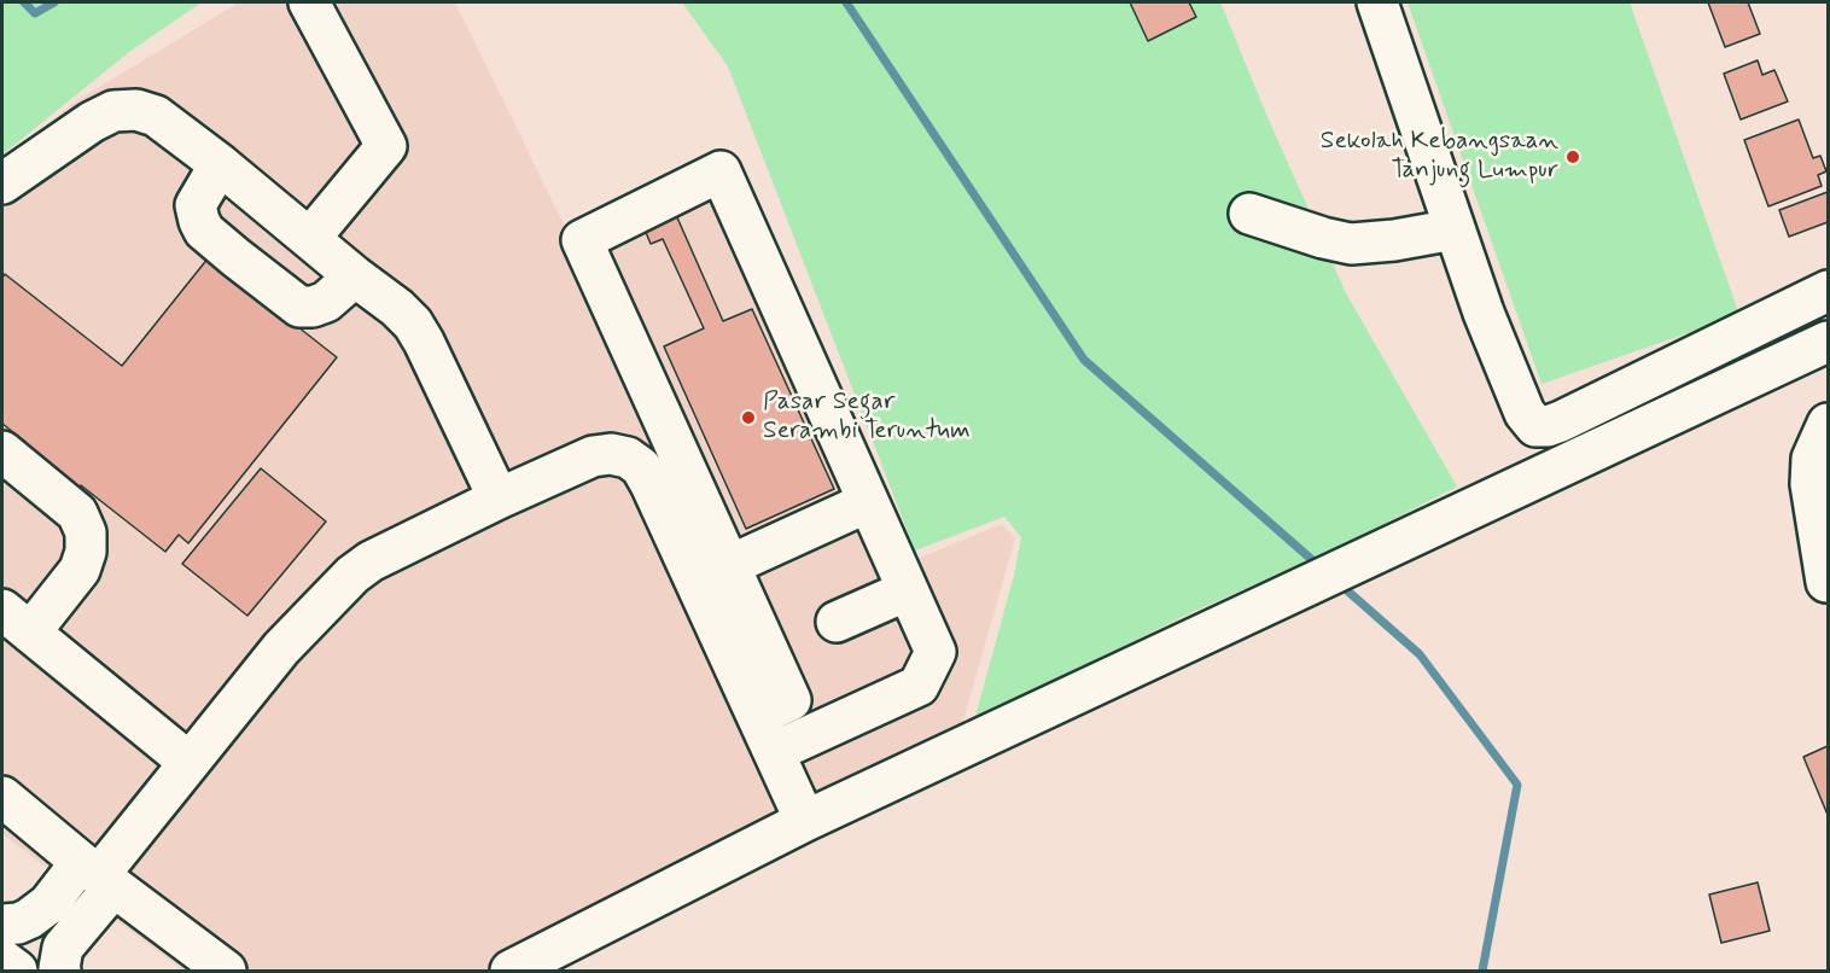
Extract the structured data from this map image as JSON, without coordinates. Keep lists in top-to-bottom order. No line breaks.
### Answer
{"places":["Sekolah Kebangsaan Tanjung Lumpur","Pasar Segar Serambi Teruntum"]}
